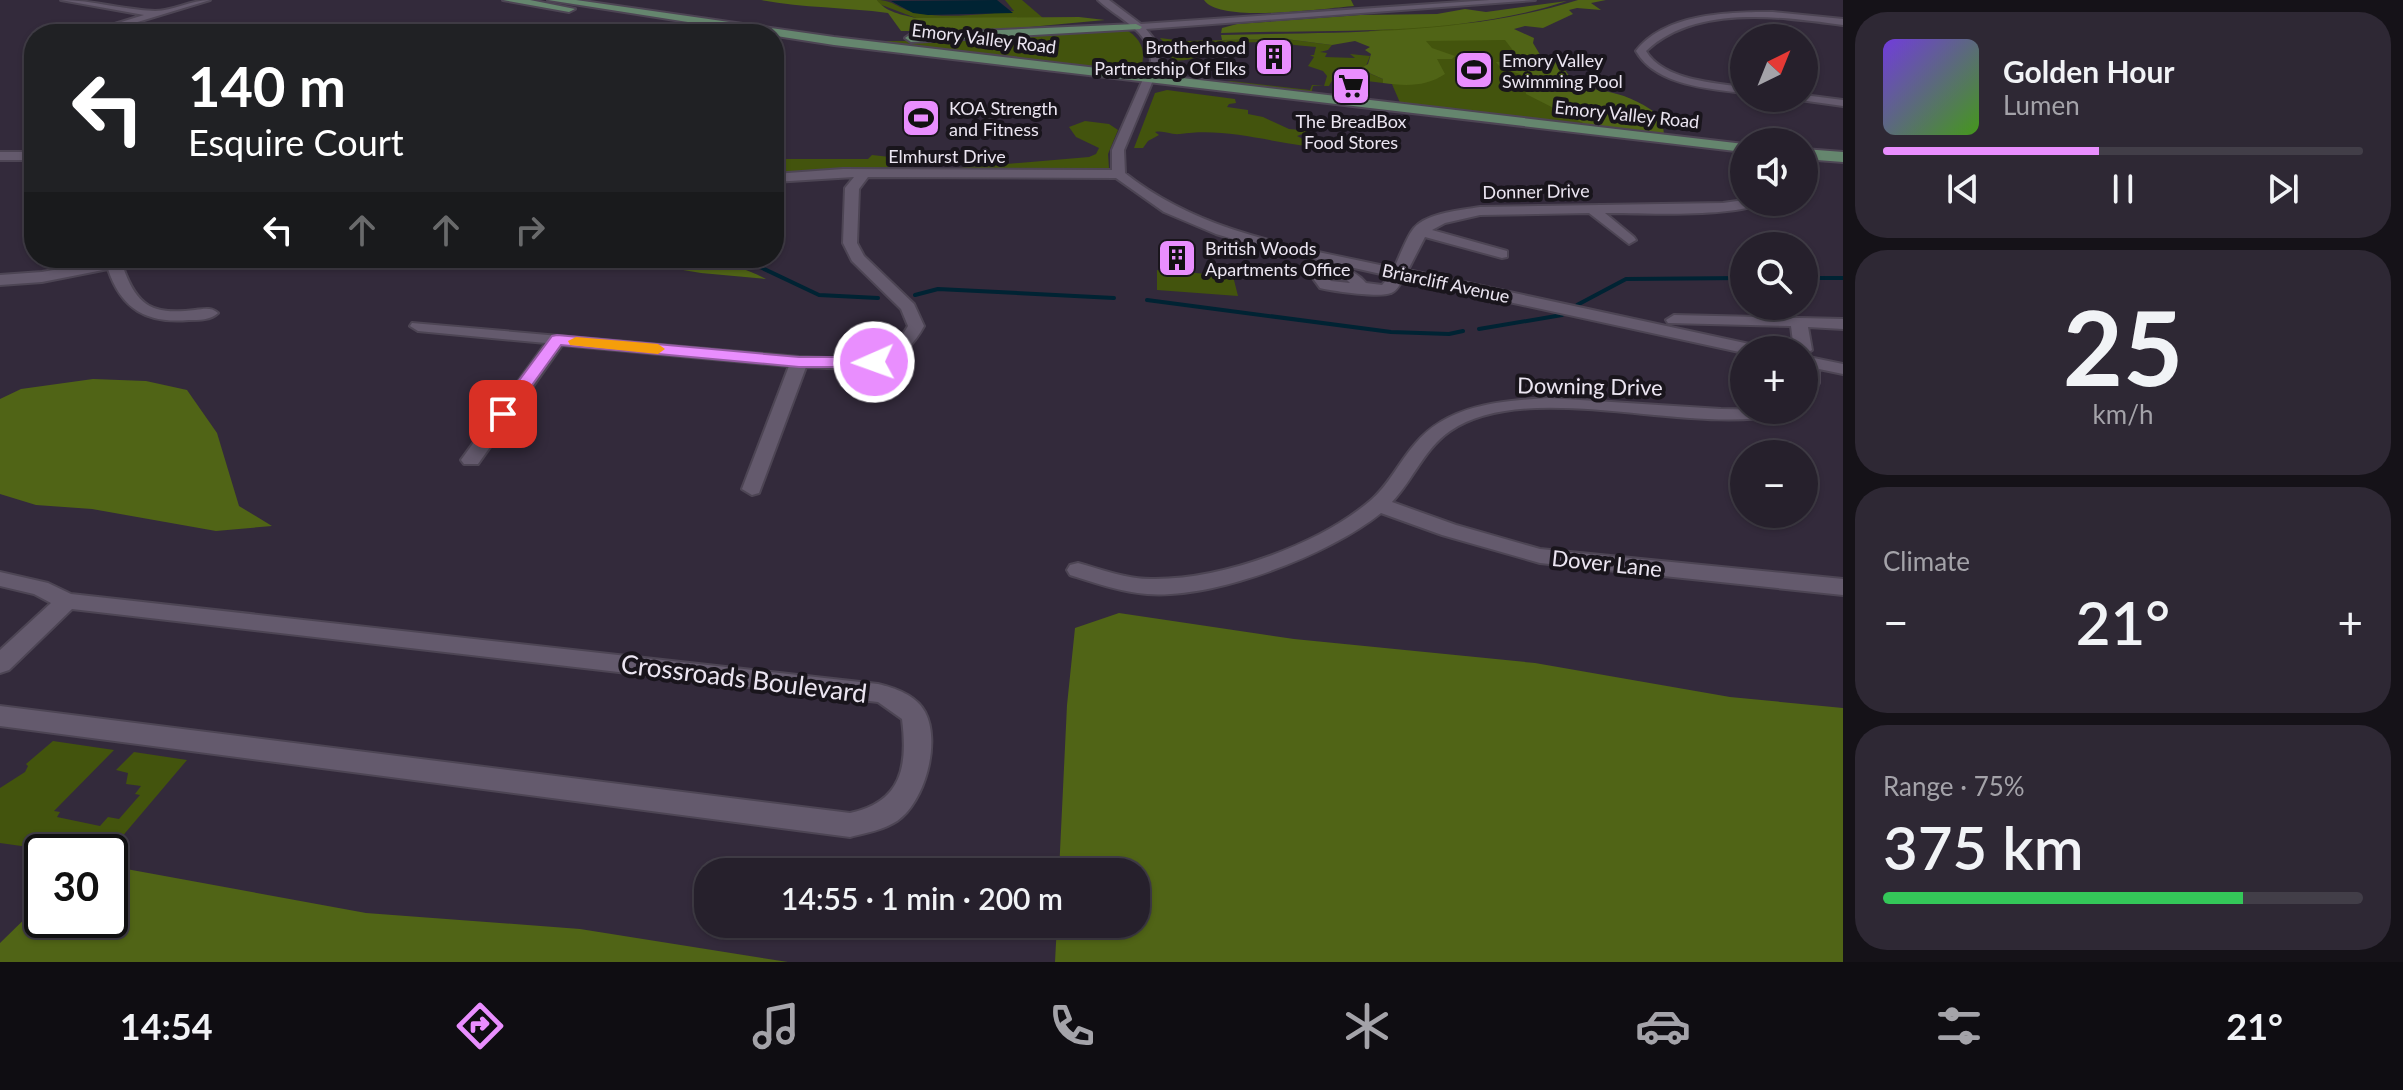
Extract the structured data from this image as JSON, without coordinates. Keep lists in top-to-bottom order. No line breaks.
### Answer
{"streets":{"main road":["Emory Valley Road"],"street":["Elmhurst Drive","Donner Drive","Briarcliff Avenue","Downing Drive","Dover Lane","Crossroads Boulevard"]},"crossings":[["Elmhurst Drive","Briarcliff Avenue"],["Downing Drive","Dover Lane"]],"places":{"building":["Brotherhood Partnership Of Elks","British Woods Apartments Office"],"sports":["Emory Valley Swimming Pool","KOA Strength and Fitness"],"supermarket":["The BreadBox Food Stores"]},"north":"top right","page":{"map_buttons":["+","−"],"turn":["140 m","Esquire Court"],"song":["Golden Hour","Lumen"],"tile":[["25","km/h"],"Climate",["Range · 75%","375 km"]],"heat":["−","21°","+"],"limit":"30","trip":"14:55 · 1 min · 200 m","tabs":["14:54","21°"]}}
